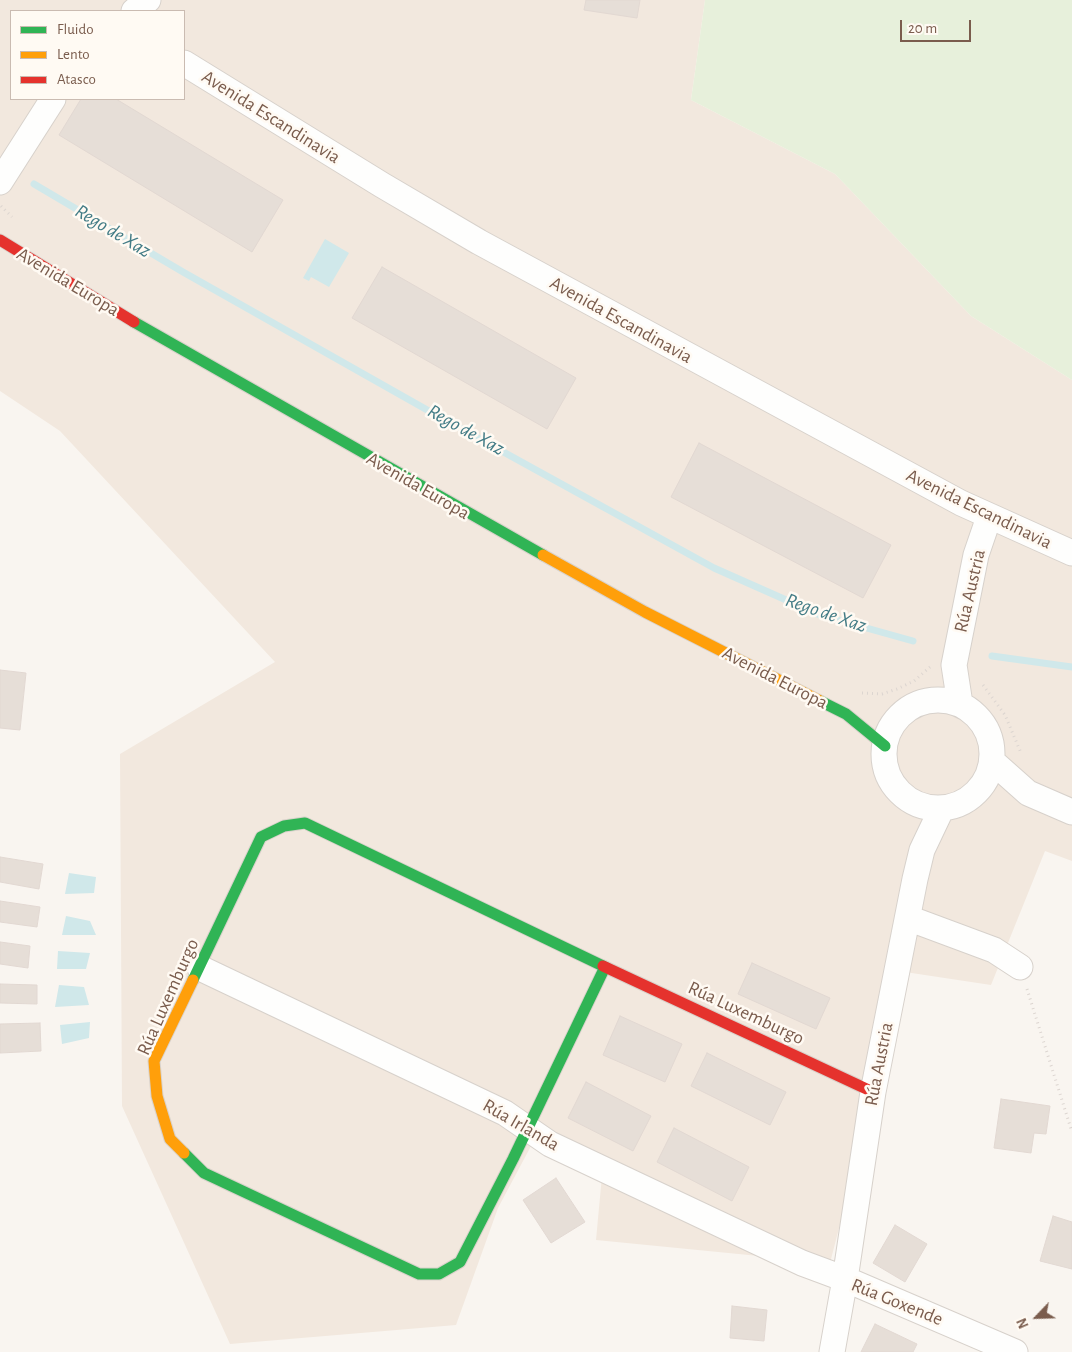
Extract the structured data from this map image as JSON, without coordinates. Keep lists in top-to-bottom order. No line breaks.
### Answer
{"streets":{"street":["Avenida Escandinavia","Avenida Europa","Rúa Austria","Rúa Luxemburgo","Rúa Irlanda","Rúa Goxende"]},"crossings":[["Avenida Escandinavia","Rúa Austria"],["Avenida Europa","Rúa Austria"],["Rúa Austria","Rúa Luxemburgo"],["Rúa Austria","Rúa Irlanda"],["Rúa Austria","Rúa Goxende"],["Rúa Luxemburgo","Rúa Irlanda"],["Rúa Irlanda","Rúa Goxende"]],"water":["Rego de Xaz"],"legend":["Fluido","Lento","Atasco"],"scale_bar":"20 m","north":"bottom left"}
